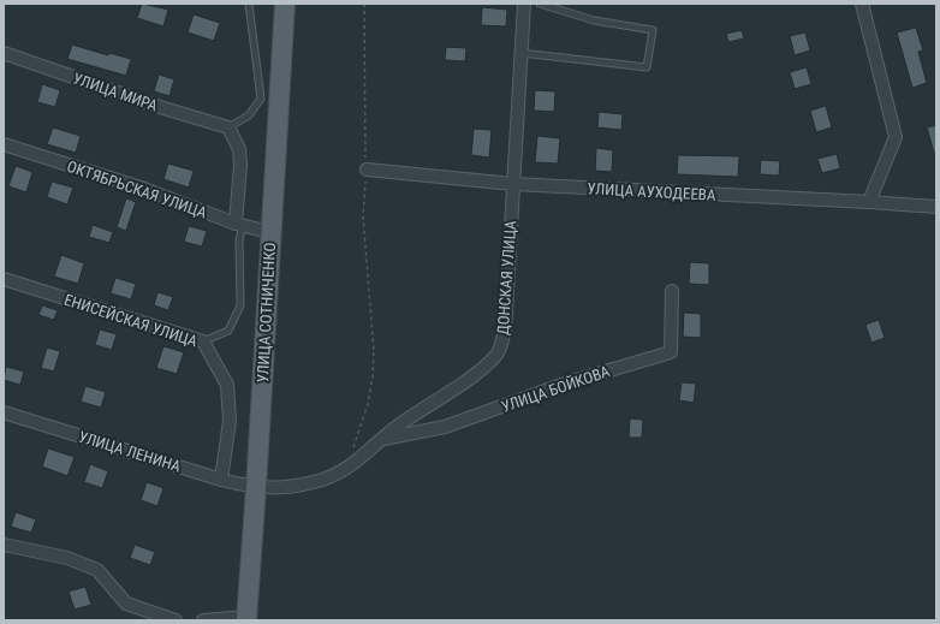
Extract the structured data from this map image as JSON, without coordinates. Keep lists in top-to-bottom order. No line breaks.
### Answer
{"streets":{"main road":["УЛИЦА СОТНИЧЕНКО"],"street":["УЛИЦА МИРА","ОКТЯБРЬСКАЯ УЛИЦА","УЛИЦА АУХОДЕЕВА","ДОНСКАЯ УЛИЦА","ЕНИСЕЙСКАЯ УЛИЦА","УЛИЦА БОЙКОВА","УЛИЦА ЛЕНИНА"]},"crossings":[["ОКТЯБРЬСКАЯ УЛИЦА","УЛИЦА СОТНИЧЕНКО"],["УЛИЦА АУХОДЕЕВА","ДОНСКАЯ УЛИЦА"],["ДОНСКАЯ УЛИЦА","УЛИЦА СОТНИЧЕНКО"],["ДОНСКАЯ УЛИЦА","УЛИЦА БОЙКОВА"],["ДОНСКАЯ УЛИЦА","УЛИЦА ЛЕНИНА"],["УЛИЦА СОТНИЧЕНКО","УЛИЦА ЛЕНИНА"],["ЕНИСЕЙСКАЯ УЛИЦА","УЛИЦА ЛЕНИНА"]]}
